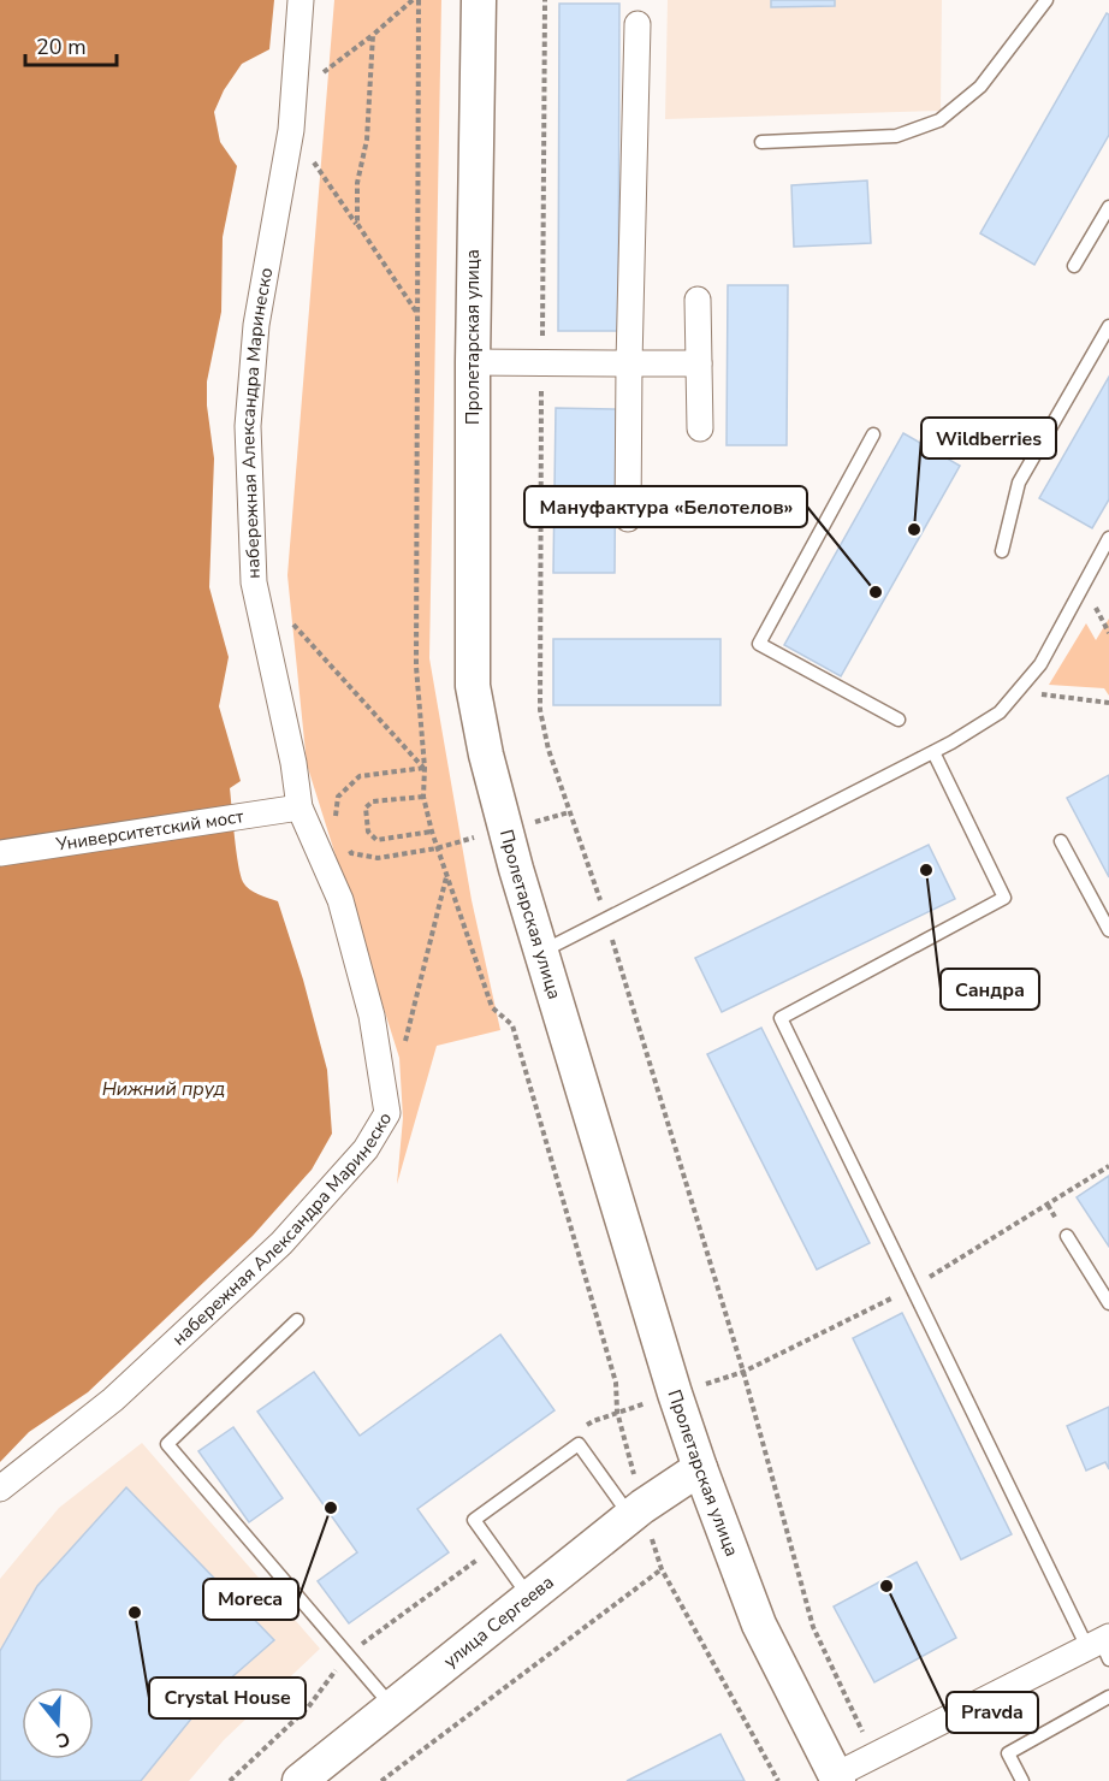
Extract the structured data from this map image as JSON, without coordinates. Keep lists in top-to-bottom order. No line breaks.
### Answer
{"streets":{"main road":["Пролетарская улица","улица Сергеева"],"street":["набережная Александра Маринеско","Университетский мост"]},"crossings":[["Пролетарская улица","улица Сергеева"],["набережная Александра Маринеско","Университетский мост"]],"water":["Нижний пруд"],"places":["Wildberries","Мануфактура «Белотелов»","Сандра","Moreca","Pravda","Crystal House"],"scale_bar":"20 m","north":"bottom"}
